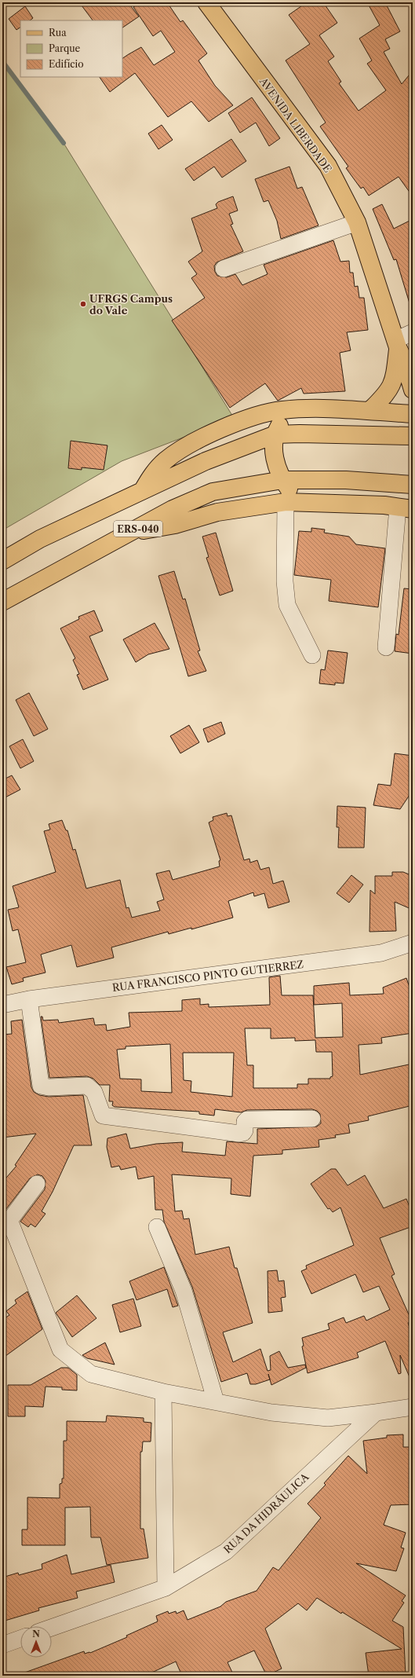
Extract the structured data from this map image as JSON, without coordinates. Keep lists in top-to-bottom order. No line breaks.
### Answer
{"streets":{"main road":["AVENIDA LIBERDADE","ERS-040"],"street":["RUA FRANCISCO PINTO GUTIERREZ","RUA DA HIDRÁULICA"]},"places":["UFRGS Campus do Vale"],"legend":["Rua","Parque","Edifício"],"north":"top"}
